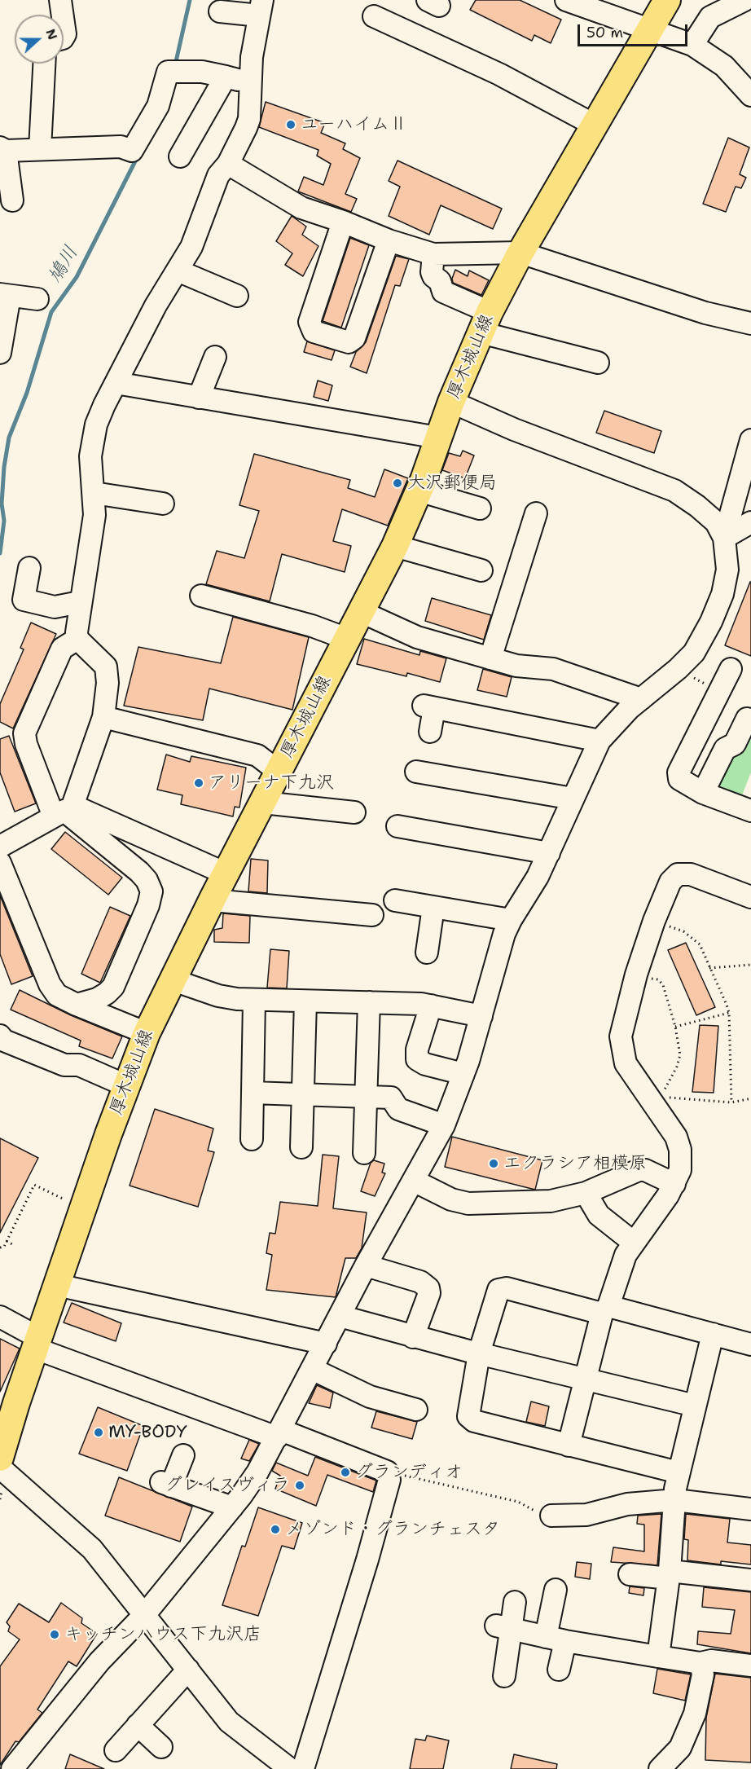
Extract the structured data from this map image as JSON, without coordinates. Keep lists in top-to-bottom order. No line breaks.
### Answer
{"streets":{"main road":["厚木城山線"]},"water":["鳩川"],"places":["ユーハイムⅡ","大沢郵便局","アリーナ下九沢","エクラシア相模原","MY-BODY","グランディオ","グレイスヴィラ","メゾンド・グランチェスタ","キッチンハウス下九沢店"],"scale_bar":"50 m","north":"right"}
